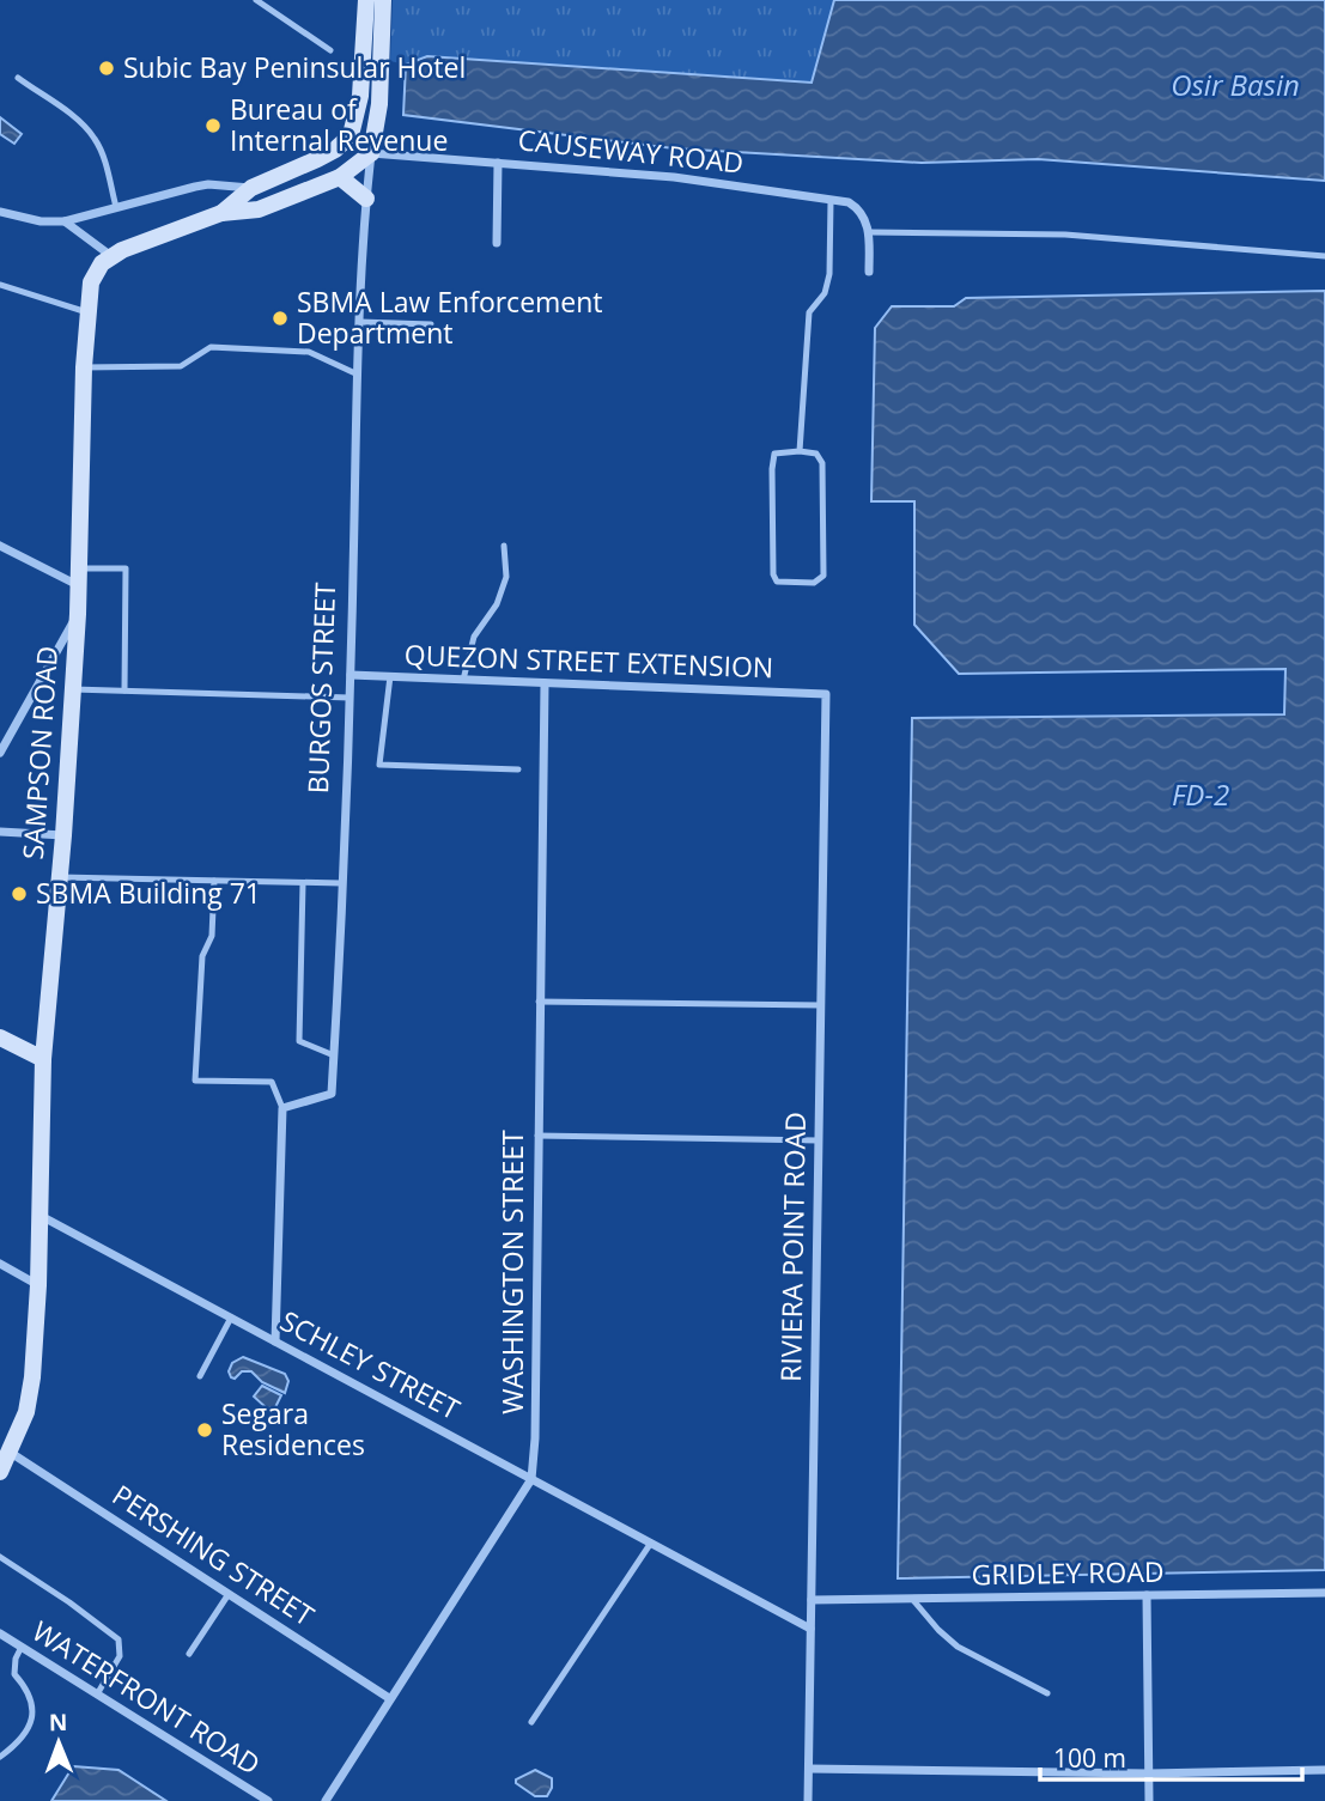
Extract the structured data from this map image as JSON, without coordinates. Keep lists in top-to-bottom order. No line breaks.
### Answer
{"streets":{"main road":["BURGOS STREET","SAMPSON ROAD"],"street":["CAUSEWAY ROAD","QUEZON STREET EXTENSION","RIVIERA POINT ROAD","WASHINGTON STREET","SCHLEY STREET","PERSHING STREET","GRIDLEY ROAD","WATERFRONT ROAD"]},"crossings":[["CAUSEWAY ROAD","BURGOS STREET"],["QUEZON STREET EXTENSION","BURGOS STREET"],["QUEZON STREET EXTENSION","RIVIERA POINT ROAD"],["QUEZON STREET EXTENSION","WASHINGTON STREET"],["SAMPSON ROAD","SCHLEY STREET"],["SAMPSON ROAD","PERSHING STREET"],["RIVIERA POINT ROAD","SCHLEY STREET"],["RIVIERA POINT ROAD","GRIDLEY ROAD"],["WASHINGTON STREET","SCHLEY STREET"],["WASHINGTON STREET","PERSHING STREET"]],"water":["Osir Basin","FD-2"],"places":["Subic Bay Peninsular Hotel","Bureau of Internal Revenue","SBMA Law Enforcement Department","SBMA Building 71","Segara Residences"],"scale_bar":"100 m","north":"top"}
